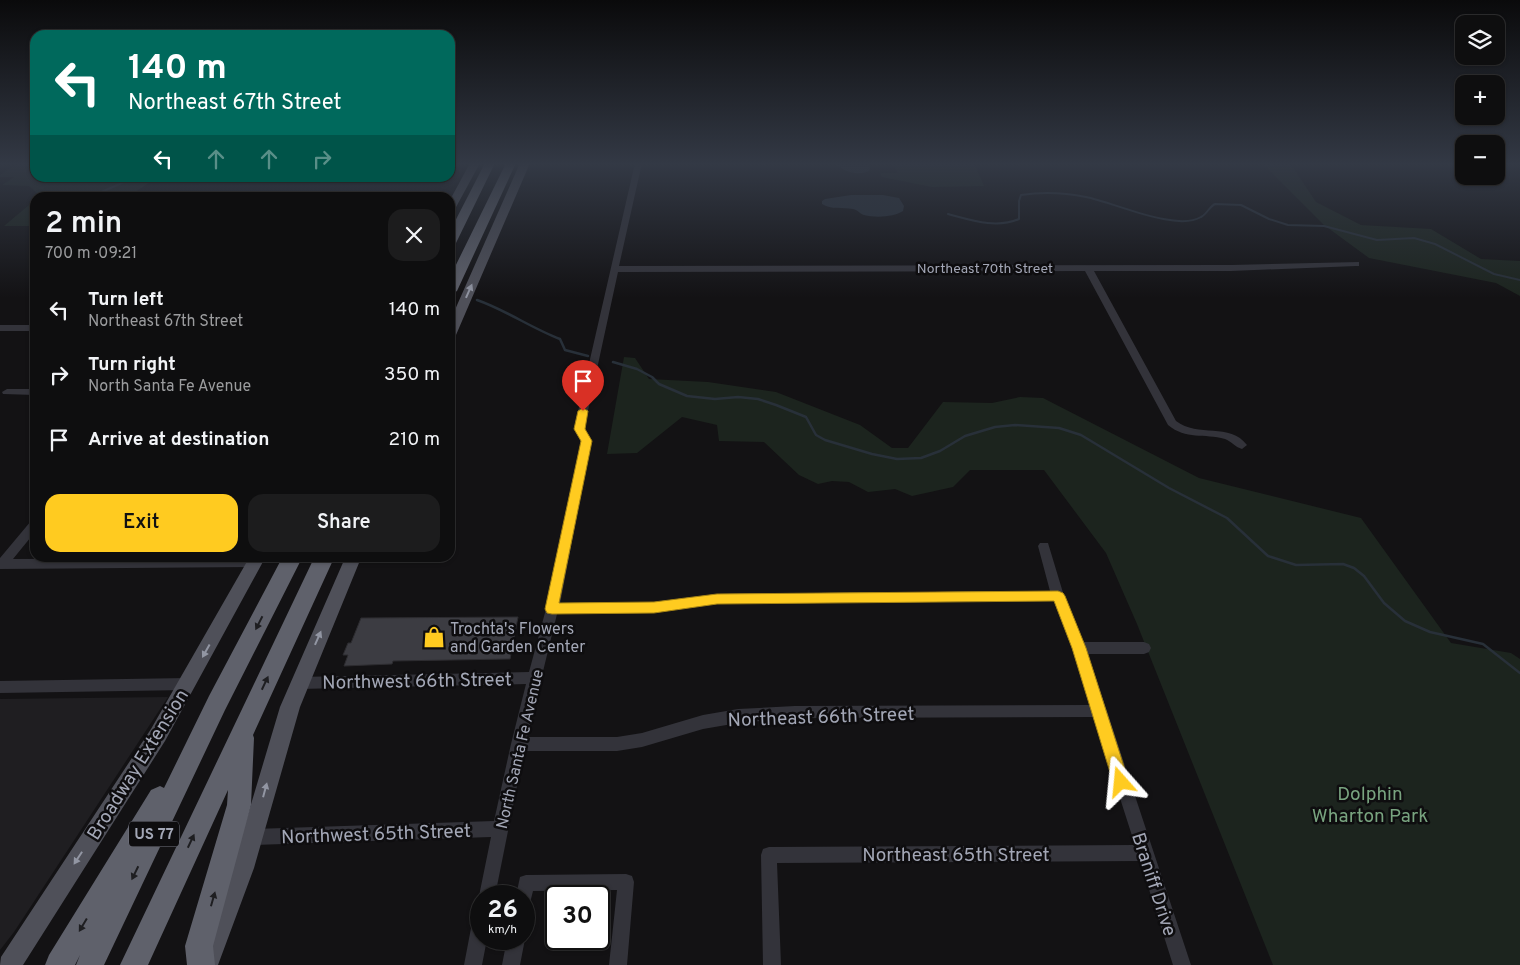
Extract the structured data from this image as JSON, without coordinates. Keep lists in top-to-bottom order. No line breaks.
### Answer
{"streets":{"highway":["US 77"],"main road":["Broadway Extension"],"street":["Northeast 70th Street","Northwest 66th Street","Northeast 66th Street","North Santa Fe Avenue","Northwest 65th Street","Northeast 65th Street","Braniff Drive"]},"crossings":[["Northeast 70th Street","North Santa Fe Avenue"],["Northwest 66th Street","North Santa Fe Avenue"],["Northeast 66th Street","North Santa Fe Avenue"],["Northeast 66th Street","Braniff Drive"],["North Santa Fe Avenue","Northwest 65th Street"],["Northeast 65th Street","Braniff Drive"]],"parks":["Dolphin Wharton Park"],"places":{"shop":["Trochta's Flowers and Garden Center"]},"page":{"map_buttons":["+","−"],"turn":["140 m","Northeast 67th Street"],"heading":["2 min","700 m · 09:21"],"list":[{"name":"Turn left","note":"Northeast 67th Street","value":"140 m"},{"name":"Turn right","note":"North Santa Fe Avenue","value":"350 m"},{"name":"Arrive at destination","value":"210 m"}],"buttons":["Exit","Share"],"speed":"26 km/h","limit":"30"}}
